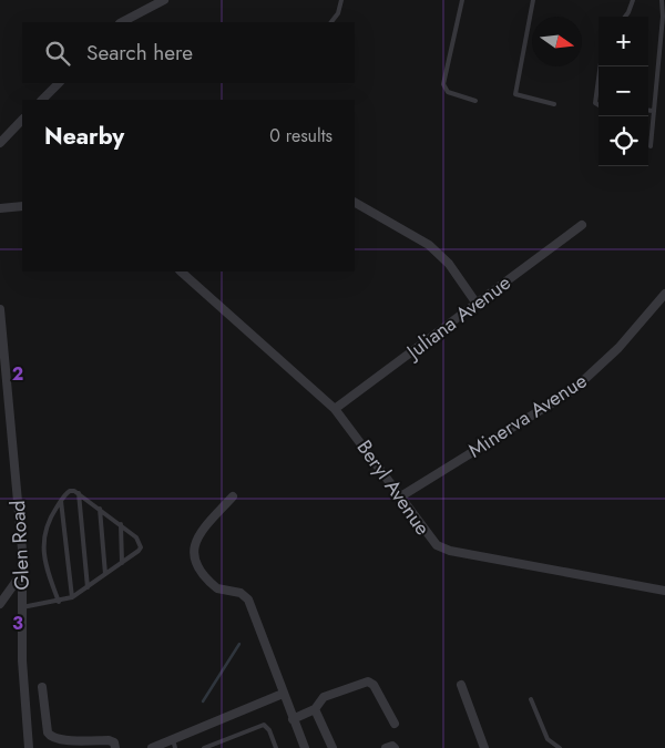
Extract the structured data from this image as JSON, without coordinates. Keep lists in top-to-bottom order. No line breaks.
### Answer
{"streets":{"street":["Juliana Avenue","Minerva Avenue","Beryl Avenue","Glen Road"]},"crossings":[["Juliana Avenue","Beryl Avenue"],["Minerva Avenue","Beryl Avenue"]],"north":"right","page":{"map_buttons":["+","−"],"search":"Search here","heading":["Nearby","0 results"]},"grid":{"rows":["2","3"]}}
